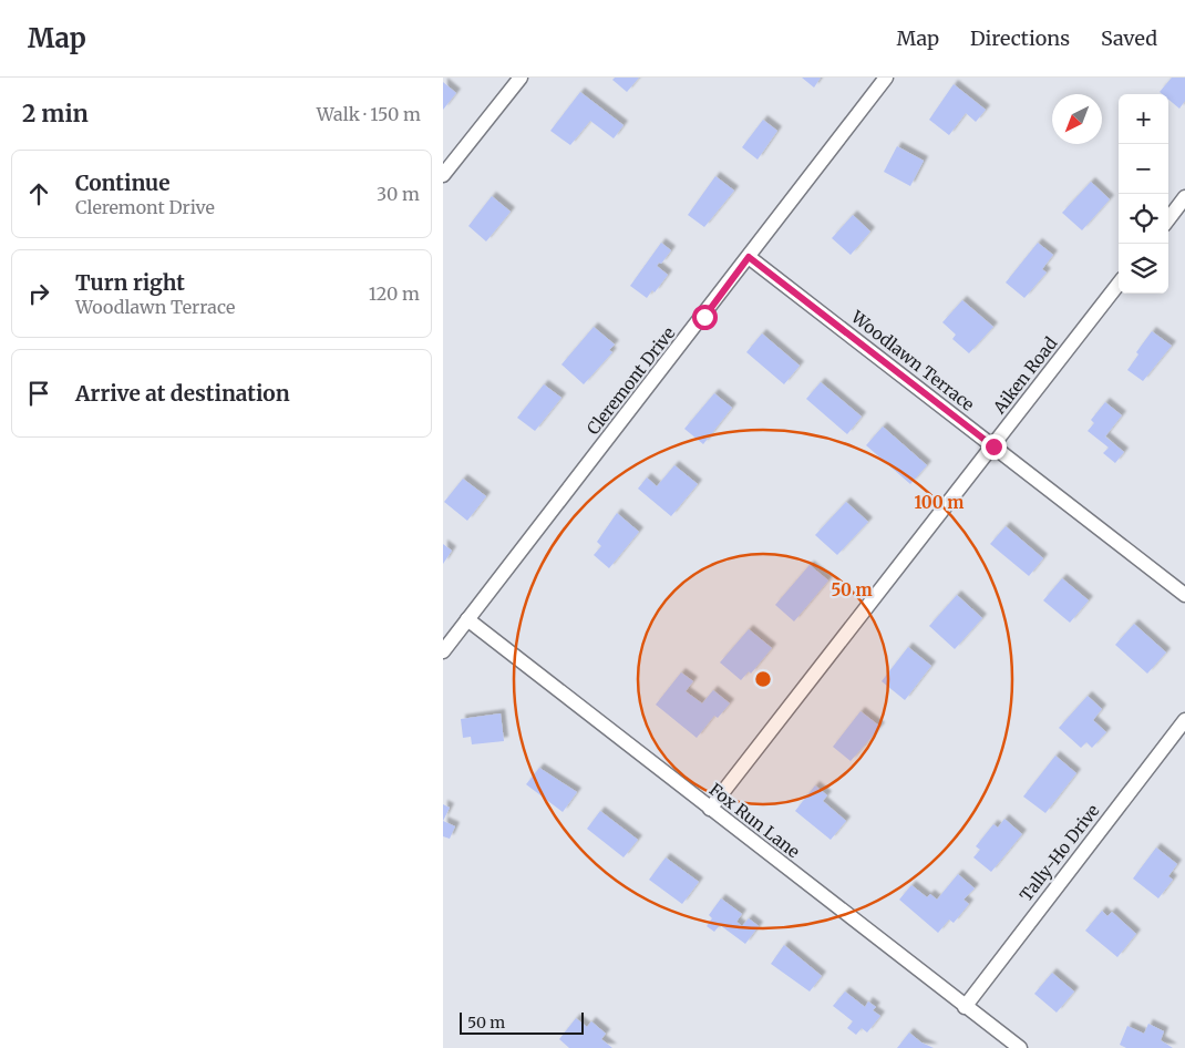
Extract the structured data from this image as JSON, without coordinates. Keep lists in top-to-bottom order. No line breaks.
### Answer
{"streets":{"street":["Woodlawn Terrace","Aiken Road","Cleremont Drive","Fox Run Lane","Tally-Ho Drive"]},"crossings":[["Woodlawn Terrace","Aiken Road"],["Woodlawn Terrace","Cleremont Drive"],["Aiken Road","Fox Run Lane"],["Cleremont Drive","Fox Run Lane"],["Fox Run Lane","Tally-Ho Drive"]],"scale_bar":"50 m","north":"bottom left","page":{"header":"Map","nav":["Map","Directions","Saved"],"heading":["2 min","Walk · 150 m"],"map_buttons":["+","−"],"list":[["Continue","Cleremont Drive","30 m"],["Turn right","Woodlawn Terrace","120 m"],"Arrive at destination"],"scale":"50 m"},"rings":["100 m","50 m"]}
